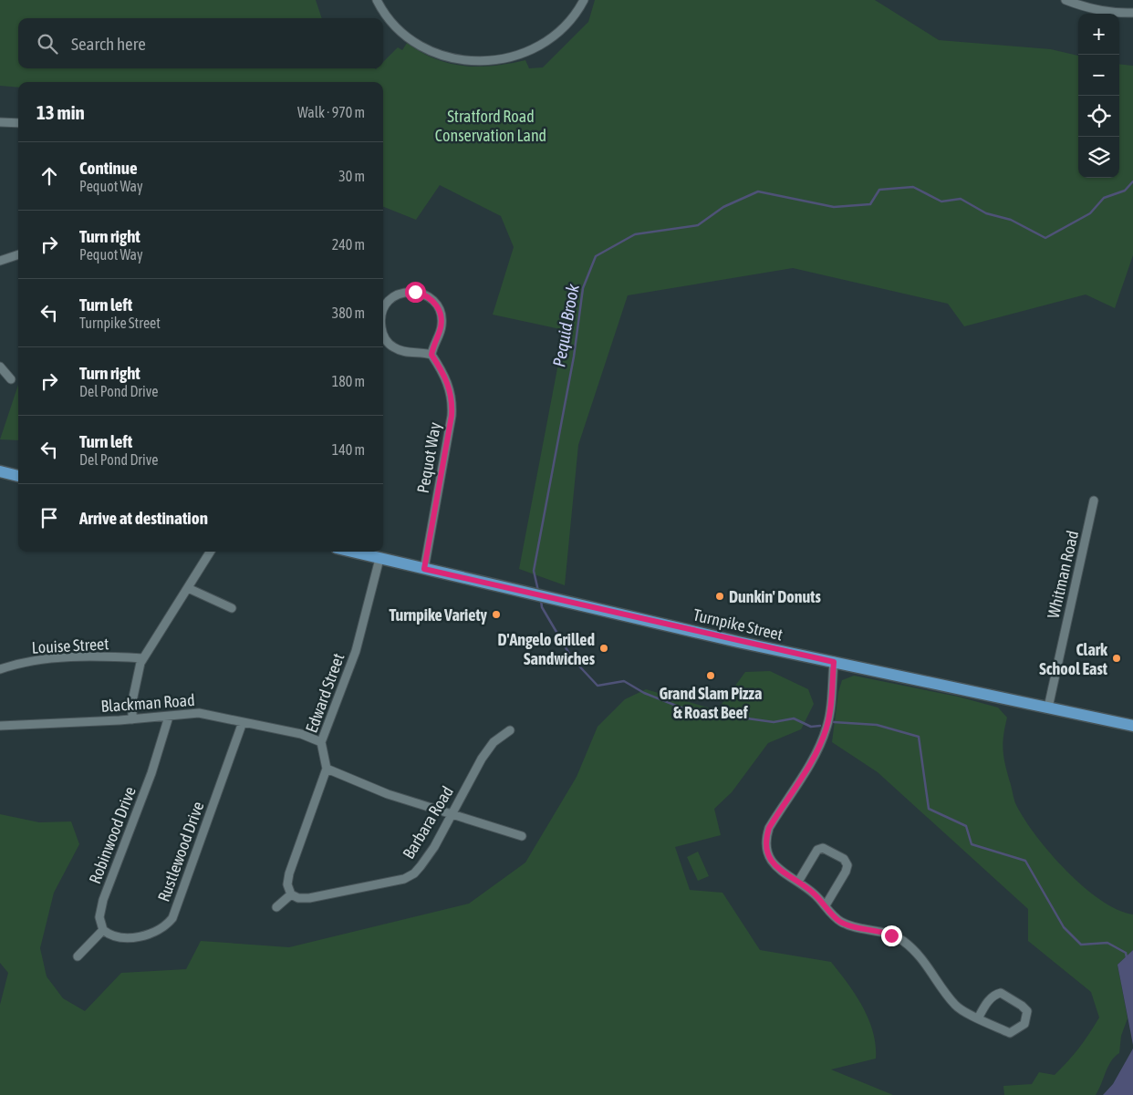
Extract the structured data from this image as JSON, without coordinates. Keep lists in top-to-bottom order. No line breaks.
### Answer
{"streets":{"main road":["Turnpike Street"],"street":["Pequot Way","Whitman Road","Louise Street","Edward Street","Blackman Road","Barbara Road","Robinwood Drive","Rustlewood Drive"]},"crossings":[["Pequot Way","Turnpike Street"],["Whitman Road","Turnpike Street"],["Turnpike Street","Edward Street"],["Edward Street","Blackman Road"],["Blackman Road","Robinwood Drive"],["Blackman Road","Rustlewood Drive"],["Robinwood Drive","Rustlewood Drive"]],"water":["Pequid Brook"],"parks":["Stratford Road Conservation Land"],"places":["Dunkin' Donuts","Turnpike Variety","D'Angelo Grilled Sandwiches","Clark School East","Grand Slam Pizza & Roast Beef"],"page":{"map_buttons":["+","−"],"search":"Search here","heading":["13 min","Walk · 970 m"],"list":[["Continue","Pequot Way","30 m"],["Turn right","Pequot Way","240 m"],["Turn left","Turnpike Street","380 m"],["Turn right","Del Pond Drive","180 m"],["Turn left","Del Pond Drive","140 m"],"Arrive at destination"]}}
